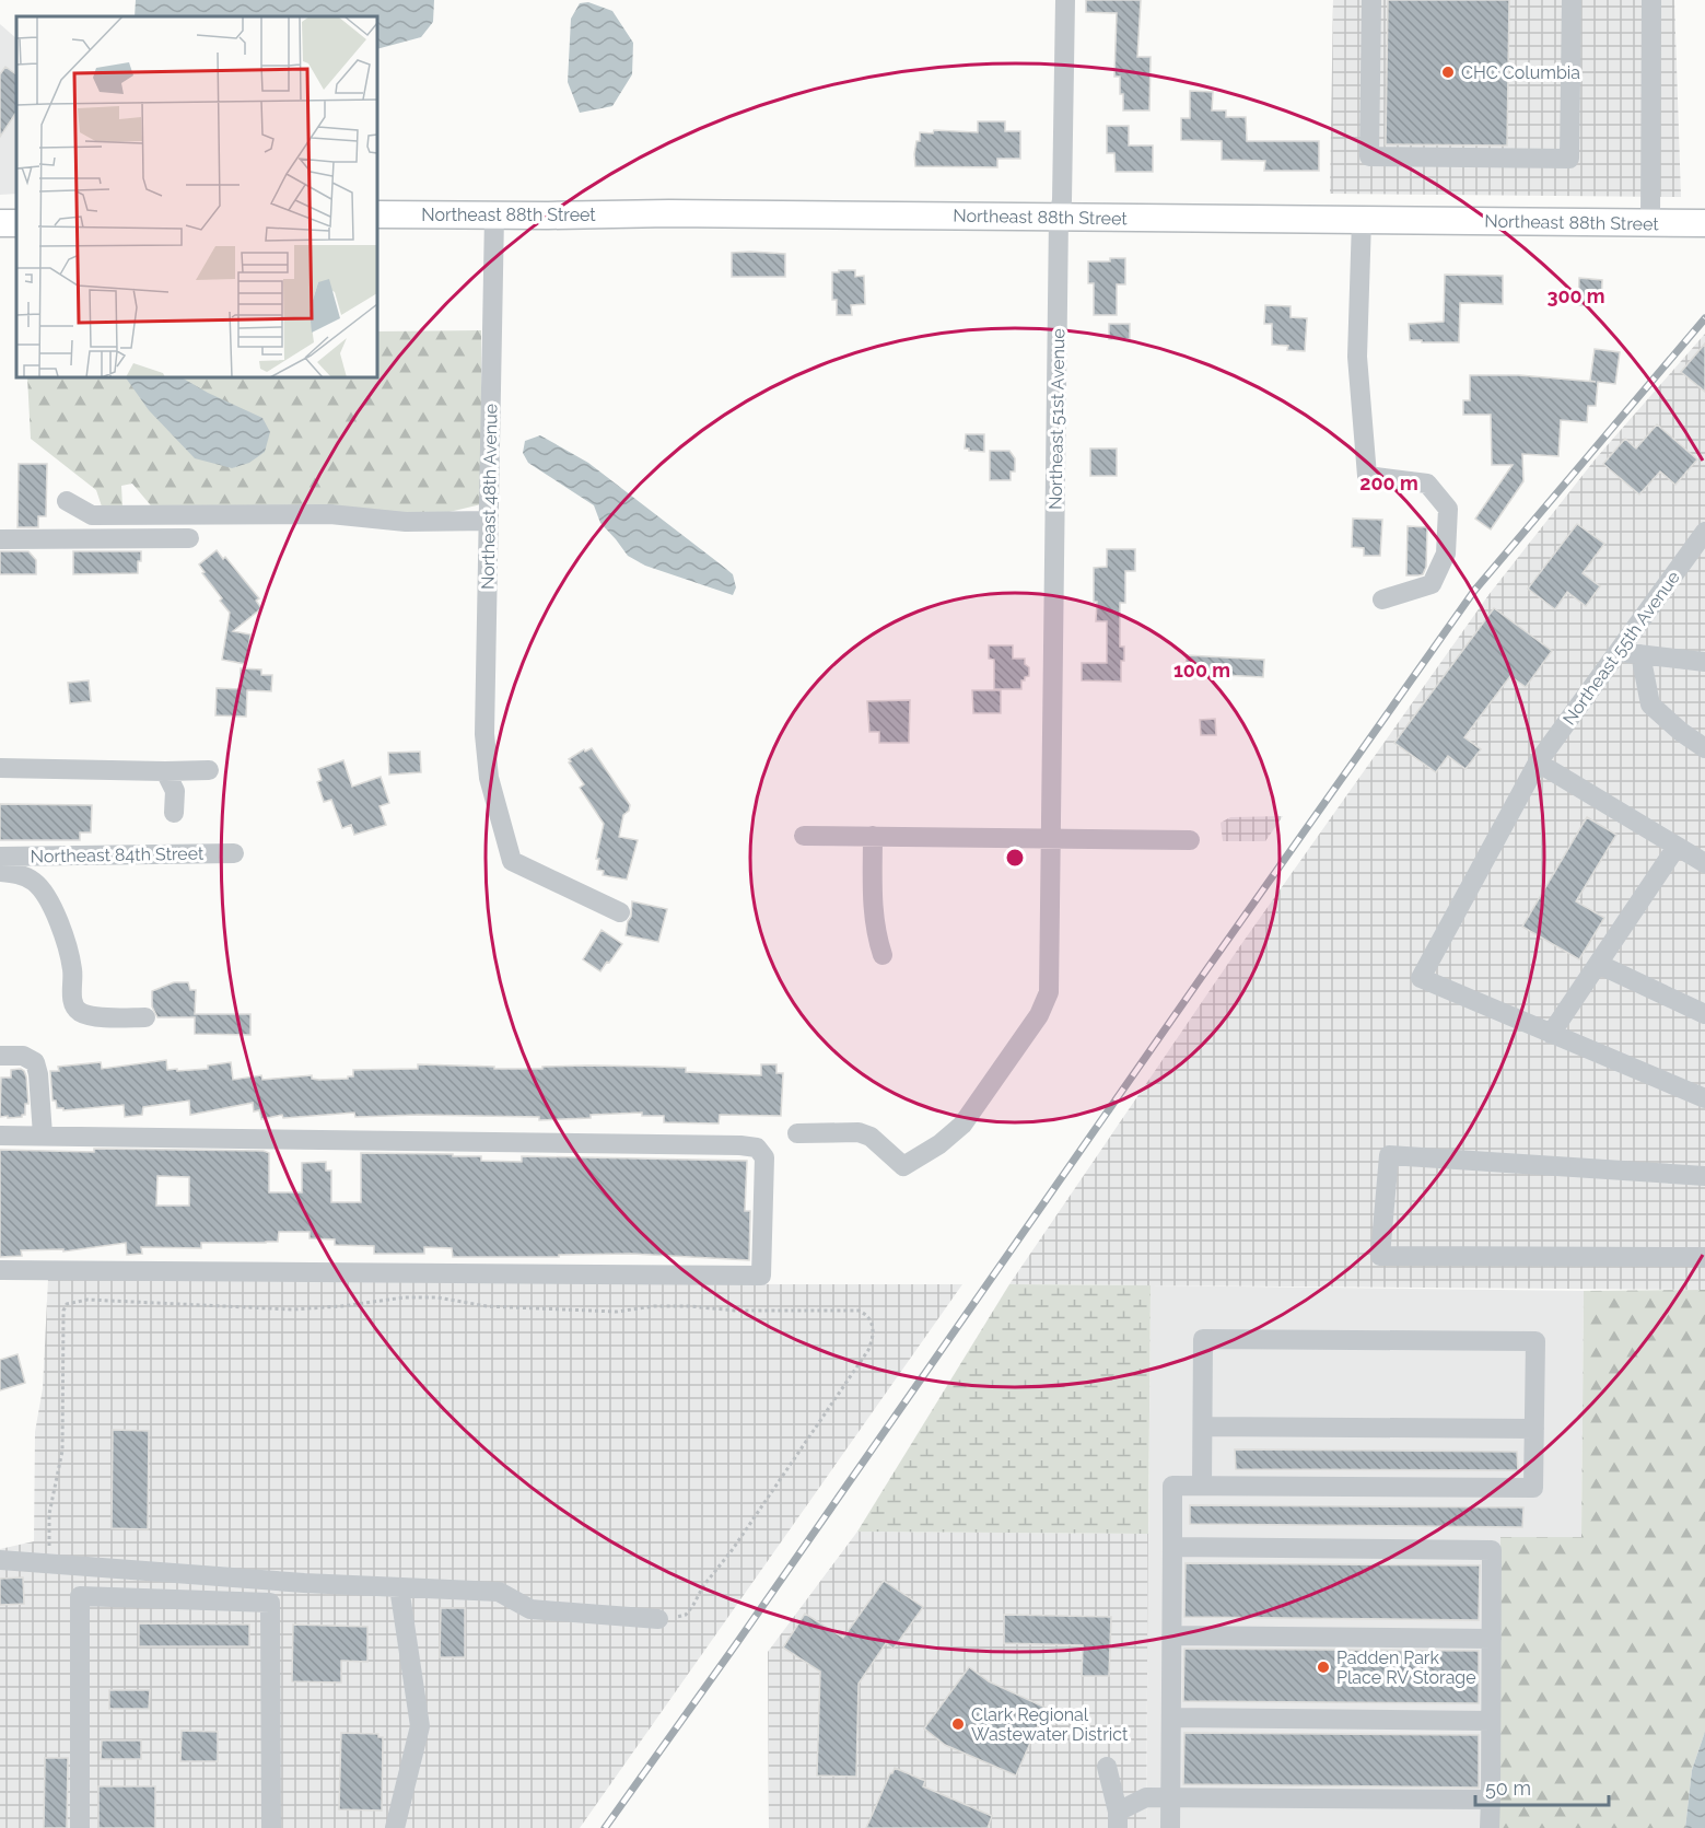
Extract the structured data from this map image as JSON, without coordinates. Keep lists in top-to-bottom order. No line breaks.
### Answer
{"streets":{"main road":["Northeast 88th Street"],"street":["Northeast 51st Avenue","Northeast 48th Avenue","Northeast 55th Avenue","Northeast 84th Street"]},"crossings":[["Northeast 88th Street","Northeast 51st Avenue"],["Northeast 88th Street","Northeast 48th Avenue"]],"places":["CHC Columbia","Padden Park Place RV Storage","Clark Regional Wastewater District"],"scale_bar":"50 m","rings":["300 m","200 m","100 m"]}
